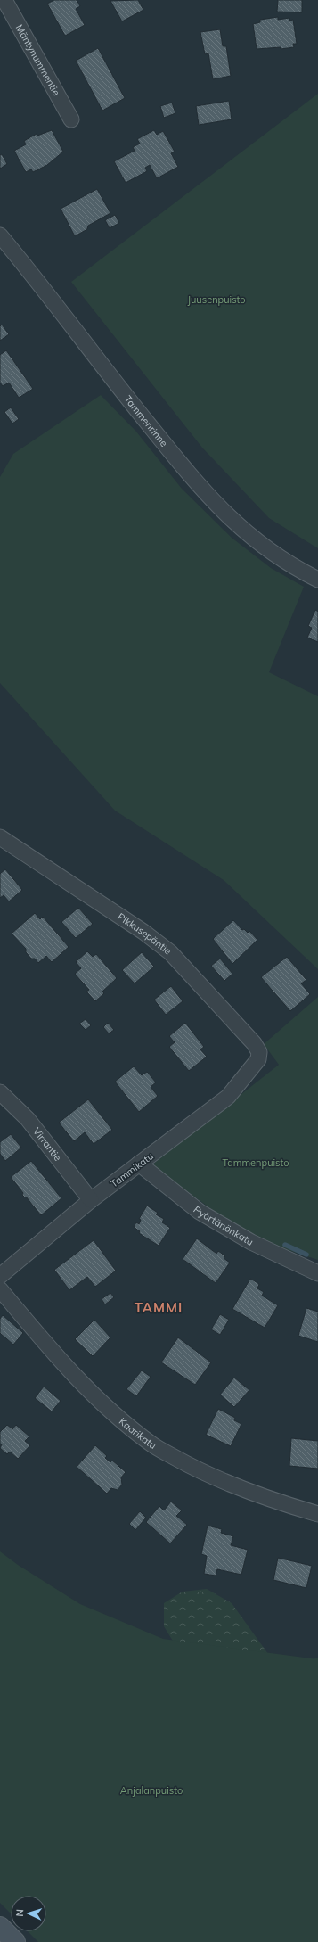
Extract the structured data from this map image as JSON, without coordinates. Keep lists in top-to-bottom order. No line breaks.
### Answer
{"streets":{"street":["Mäntynummentie","Tammenrinne","Pikkusepäntie","Virrantie","Tammikatu","Pyörtänönkatu","Kaarikatu"]},"crossings":[["Pikkusepäntie","Tammikatu"],["Virrantie","Tammikatu"],["Tammikatu","Pyörtänönkatu"]],"districts":["TAMMI"],"parks":["Juusenpuisto","Tammenpuisto","Anjalanpuisto"],"north":"left"}
